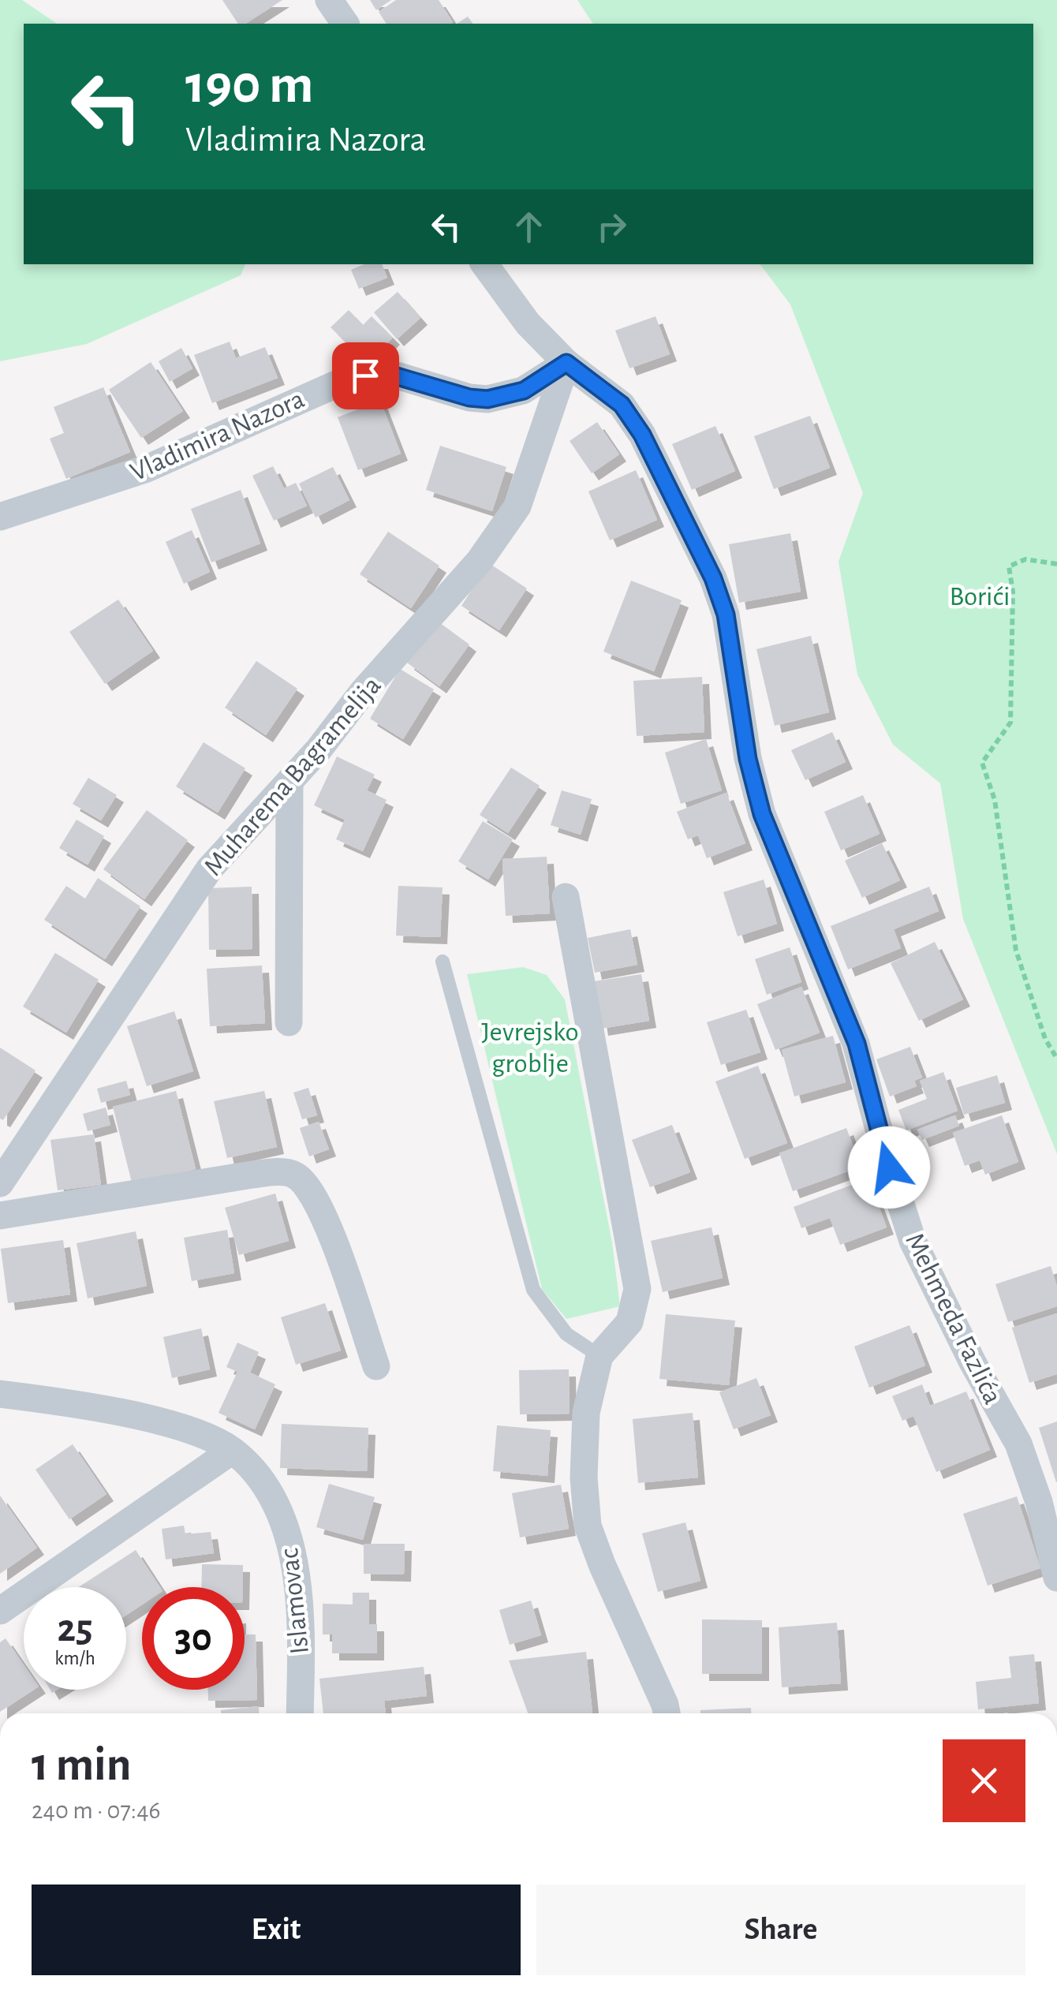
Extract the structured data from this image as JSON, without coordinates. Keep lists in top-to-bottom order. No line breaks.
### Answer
{"streets":{"street":["Vladimira Nazora","Muharema Bagramelija","Mehmeda Fazlića","Islamovac"]},"crossings":[["Vladimira Nazora","Muharema Bagramelija"],["Vladimira Nazora","Mehmeda Fazlića"],["Muharema Bagramelija","Mehmeda Fazlića"]],"parks":["Borići","Jevrejsko groblje"],"page":{"turn":["190 m","Vladimira Nazora"],"speed":"25 km/h","limit":"30","heading":["1 min","240 m · 07:46"],"buttons":["Exit","Share"]}}
